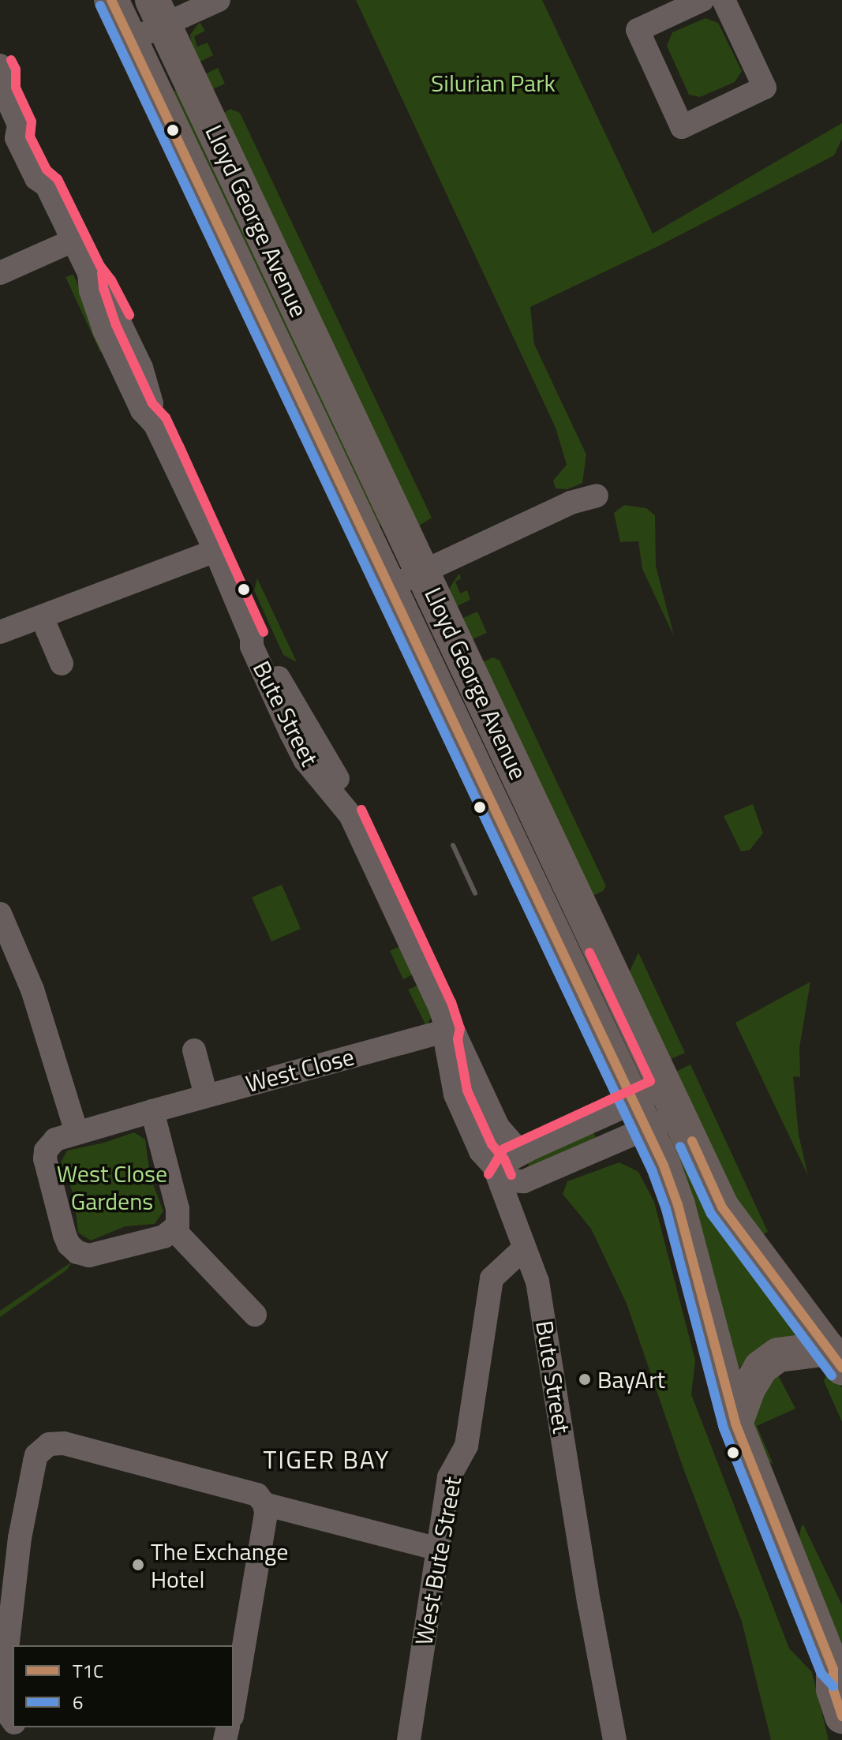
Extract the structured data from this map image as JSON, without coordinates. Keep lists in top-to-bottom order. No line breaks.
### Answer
{"streets":{"main road":["Lloyd George Avenue"],"street":["Bute Street","West Close","West Bute Street"]},"crossings":[["Bute Street","West Close"],["Bute Street","West Bute Street"]],"districts":["TIGER BAY"],"parks":["Silurian Park","West Close Gardens"],"places":["BayArt","The Exchange Hotel"],"lines":["transit line T1C","transit line 6"],"legend":["T1C","6"]}
